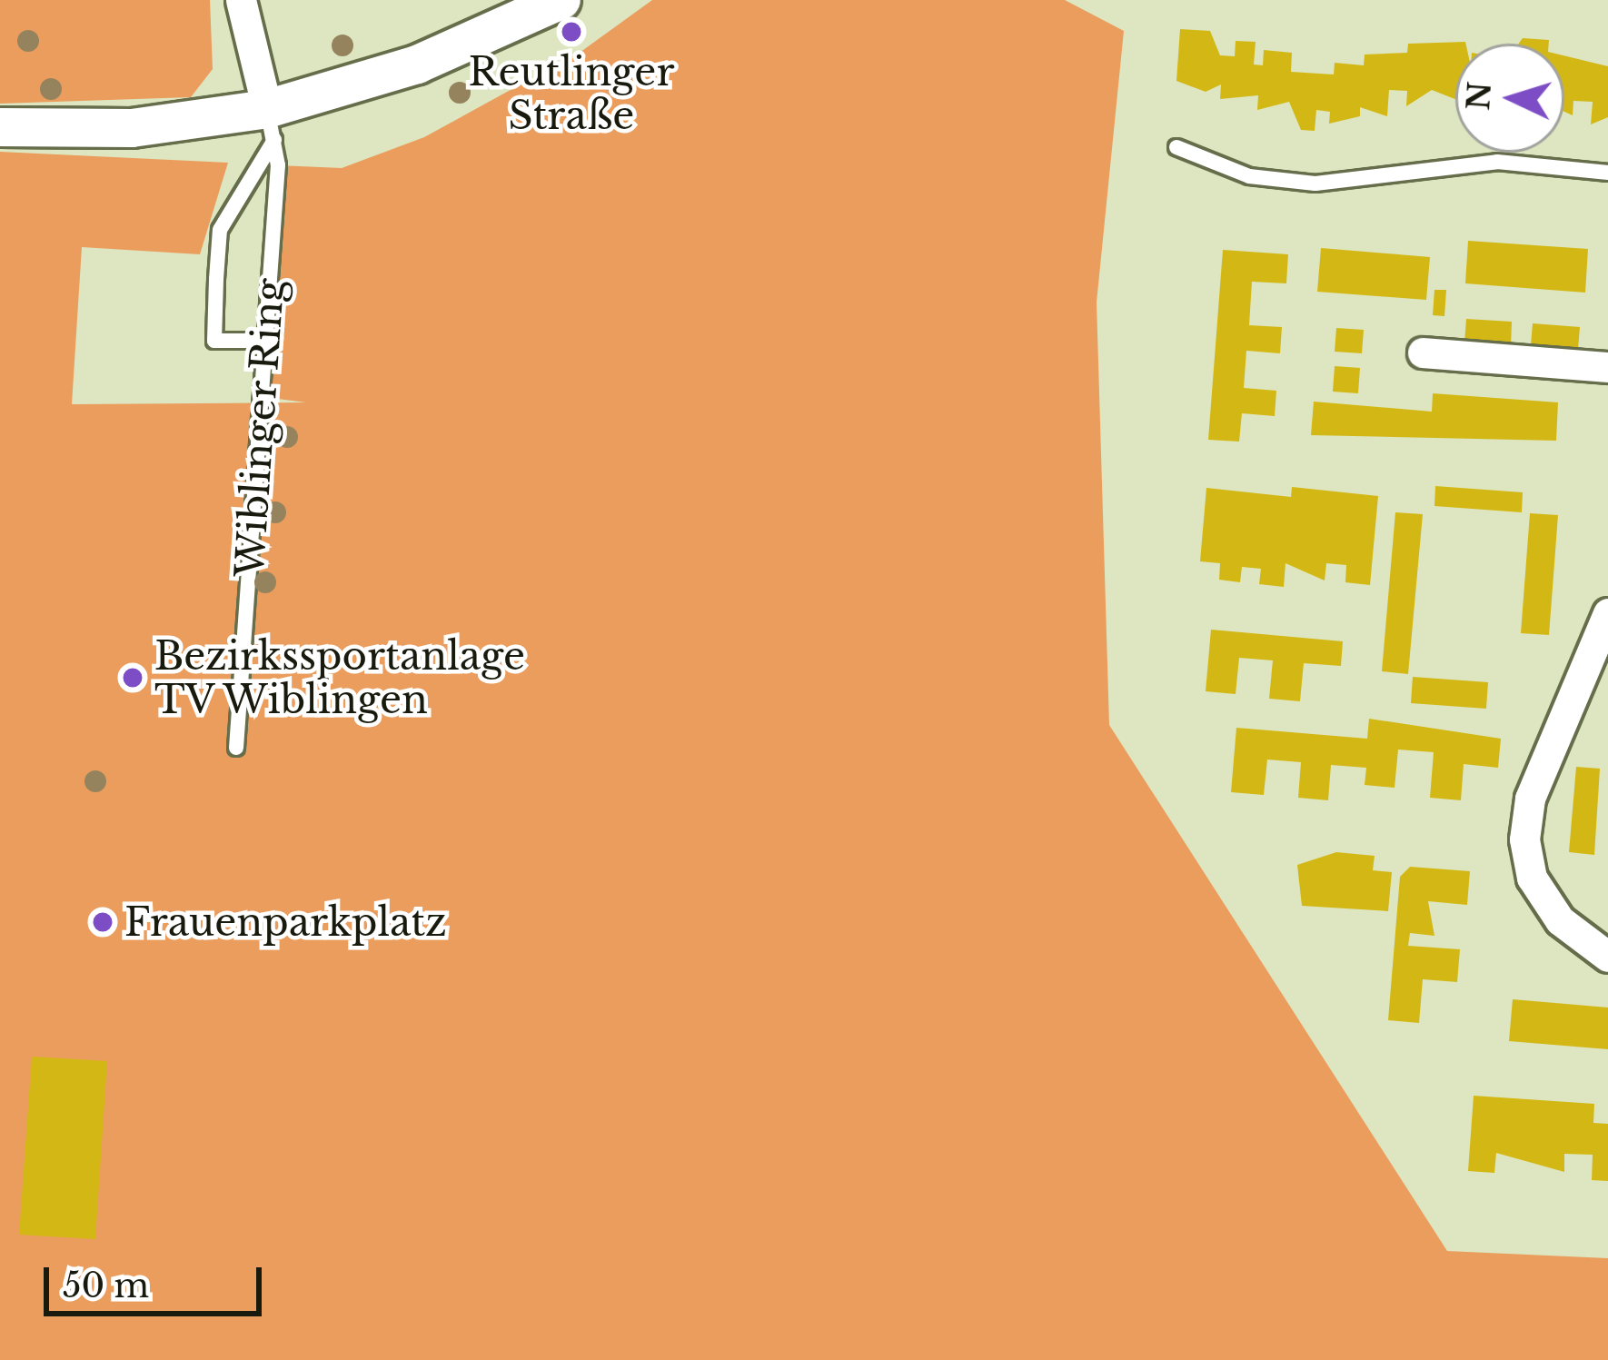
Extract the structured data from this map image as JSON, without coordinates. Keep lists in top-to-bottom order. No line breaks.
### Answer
{"streets":{"lane":["Wiblinger Ring"]},"places":["Reutlinger Straße","Bezirkssportanlage TV Wiblingen","Frauenparkplatz"],"scale_bar":"50 m","north":"left"}
